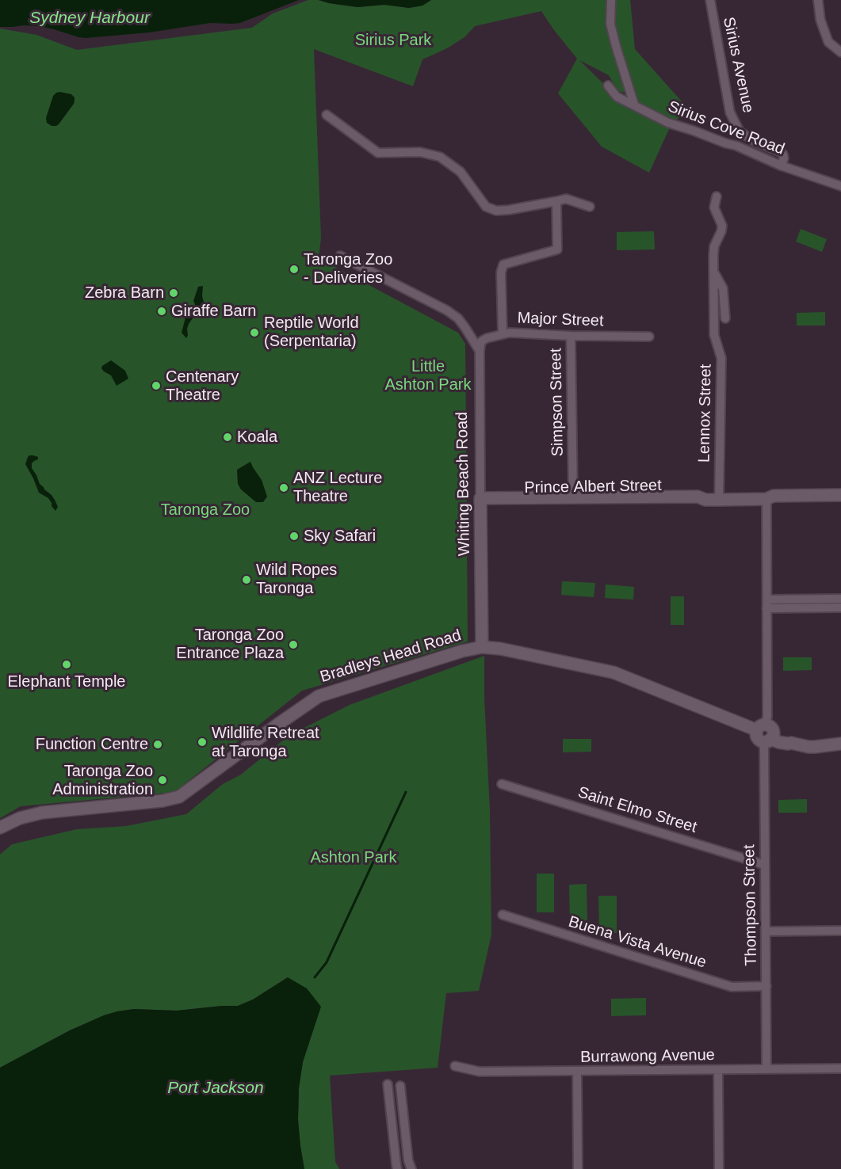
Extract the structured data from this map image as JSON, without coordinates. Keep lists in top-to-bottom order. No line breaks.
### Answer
{"streets":{"main road":["Whiting Beach Road","Prince Albert Street","Bradleys Head Road"],"street":["Sirius Avenue","Sirius Cove Road","Major Street","Simpson Street","Lennox Street","Saint Elmo Street","Thompson Street","Buena Vista Avenue","Burrawong Avenue"]},"crossings":[["Sirius Avenue","Sirius Cove Road"],["Major Street","Simpson Street"],["Major Street","Whiting Beach Road"],["Simpson Street","Prince Albert Street"],["Lennox Street","Prince Albert Street"],["Whiting Beach Road","Prince Albert Street"],["Whiting Beach Road","Bradleys Head Road"],["Prince Albert Street","Thompson Street"],["Bradleys Head Road","Thompson Street"],["Saint Elmo Street","Thompson Street"],["Thompson Street","Buena Vista Avenue"],["Thompson Street","Burrawong Avenue"]],"water":["Sydney Harbour","Port Jackson"],"parks":["Sirius Park","Little Ashton Park","Taronga Zoo","Ashton Park"],"places":["Taronga Zoo - Deliveries","Zebra Barn","Giraffe Barn","Reptile World (Serpentaria)","Centenary Theatre","Koala","ANZ Lecture Theatre","Sky Safari","Wild Ropes Taronga","Taronga Zoo Entrance Plaza","Elephant Temple","Wildlife Retreat at Taronga","Function Centre","Taronga Zoo Administration"]}
